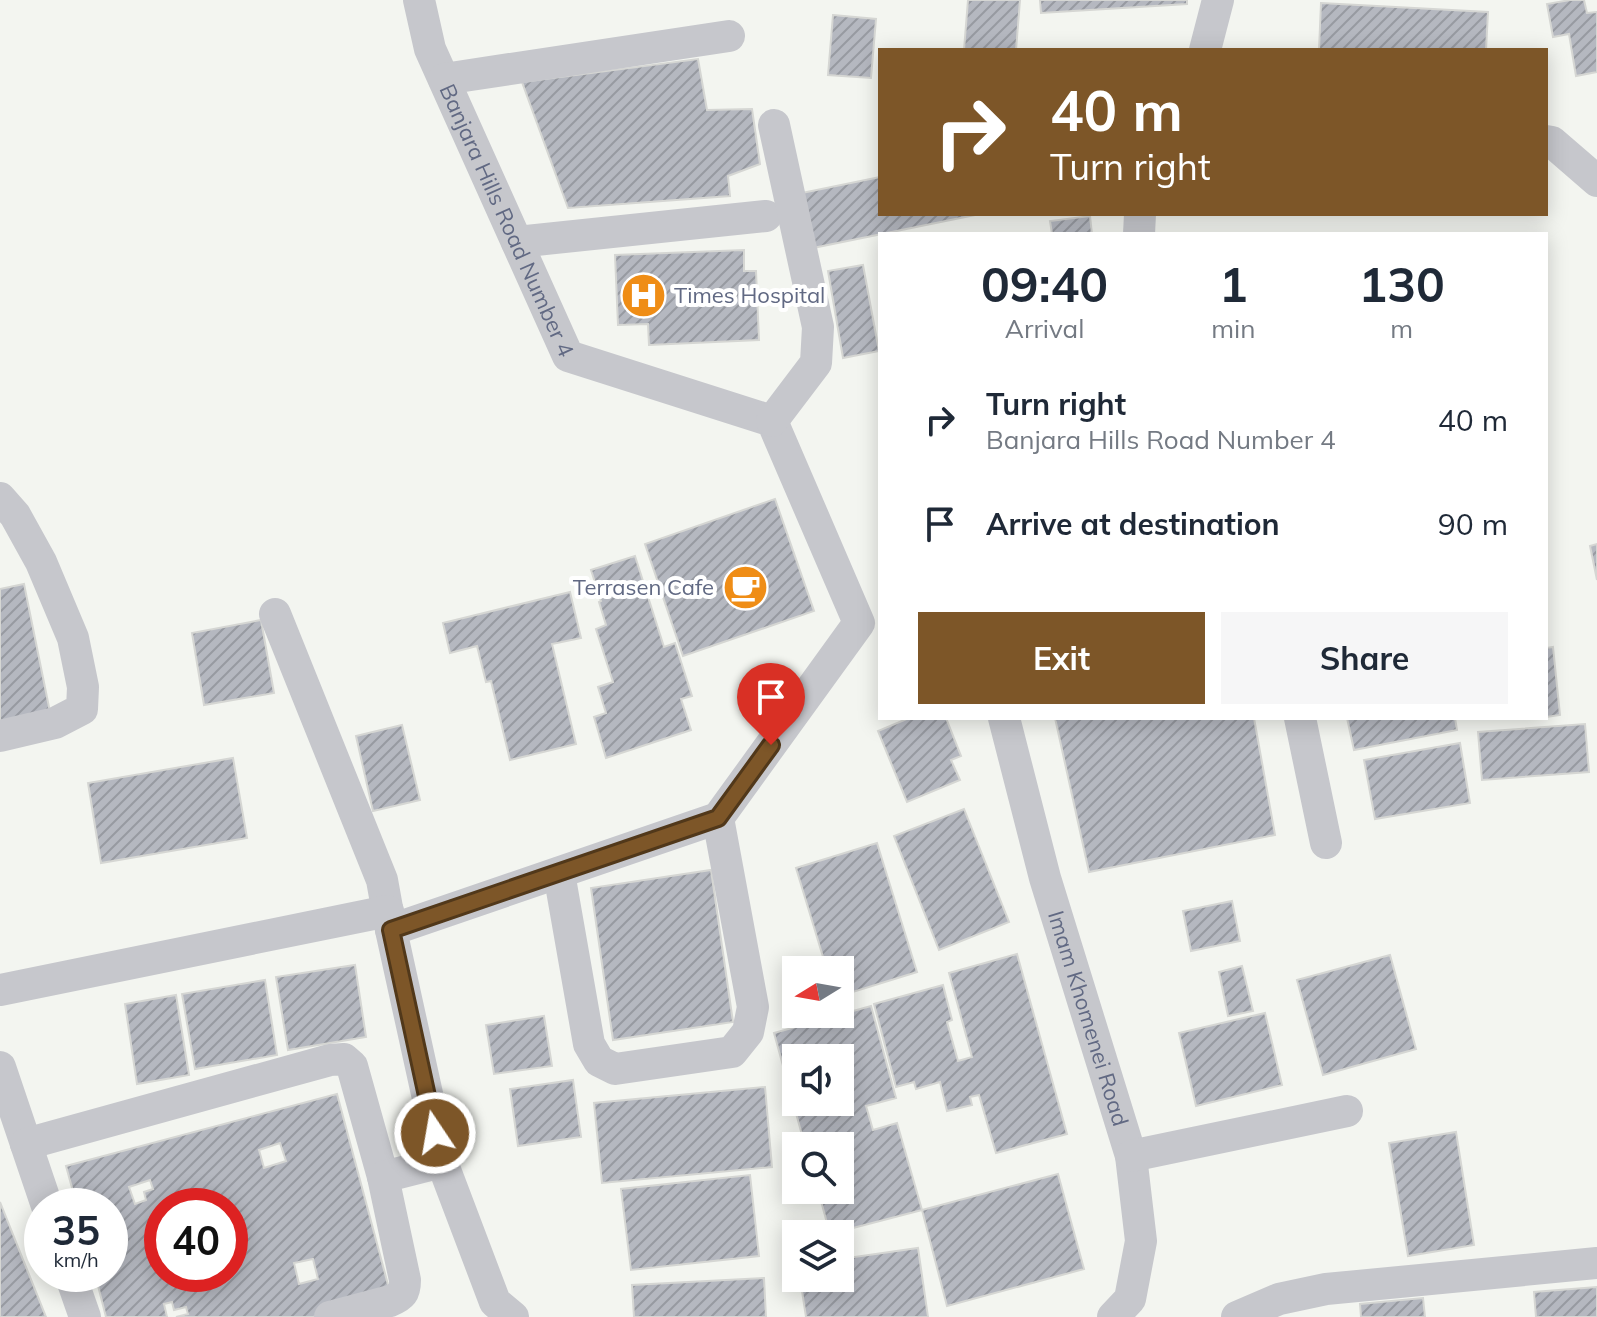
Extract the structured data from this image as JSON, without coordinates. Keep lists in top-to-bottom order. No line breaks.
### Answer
{"streets":{"street":["Banjara Hills Road Number 4","Imam Khomenei Road"]},"places":{"hospital":["Times Hospital"],"cafe":["Terrasen Cafe"]},"north":"left","page":{"turn":["40 m","Turn right"],"eta":["09:40","Arrival","1","min","130","m"],"list":[{"name":"Turn right","note":"Banjara Hills Road Number 4","value":"40 m"},{"name":"Arrive at destination","value":"90 m"}],"buttons":["Exit","Share"],"speed":"35 km/h","limit":"40"}}
